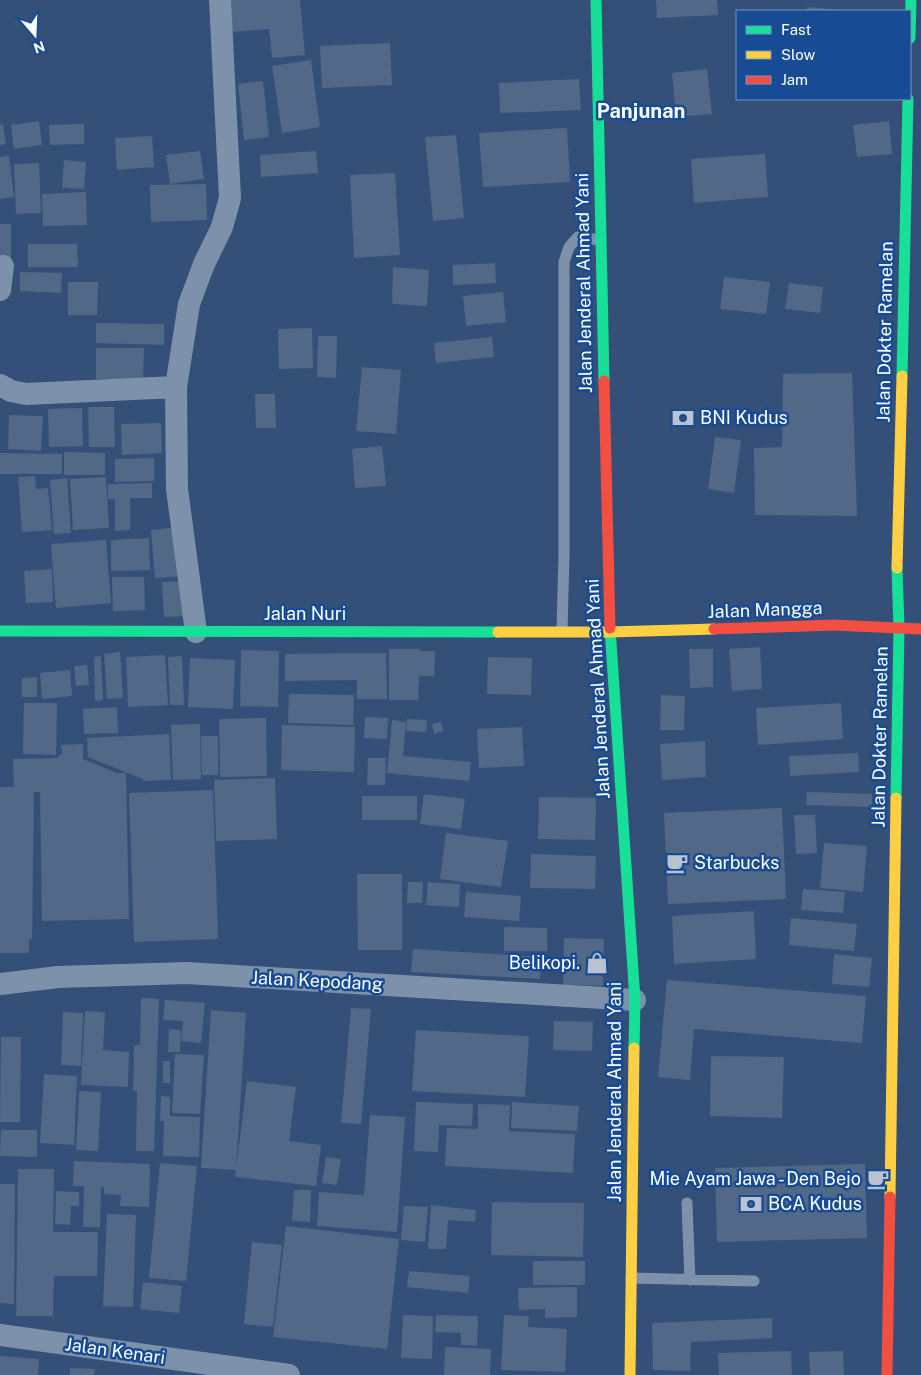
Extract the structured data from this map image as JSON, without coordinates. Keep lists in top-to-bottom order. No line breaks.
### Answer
{"streets":{"main road":["Jalan Jenderal Ahmad Yani","Jalan Dokter Ramelan","Jalan Mangga","Jalan Nuri"],"street":["Jalan Kepodang","Jalan Kenari"]},"crossings":[["Jalan Jenderal Ahmad Yani","Jalan Mangga"],["Jalan Jenderal Ahmad Yani","Jalan Nuri"],["Jalan Jenderal Ahmad Yani","Jalan Kepodang"],["Jalan Dokter Ramelan","Jalan Mangga"],["Jalan Mangga","Jalan Nuri"]],"districts":["Panjunan"],"places":{"bank":["BNI Kudus","BCA Kudus"],"cafe":["Starbucks","Mie Ayam Jawa - Den Bejo"],"shop":["Belikopi."]},"legend":["Fast","Slow","Jam"],"north":"bottom"}
